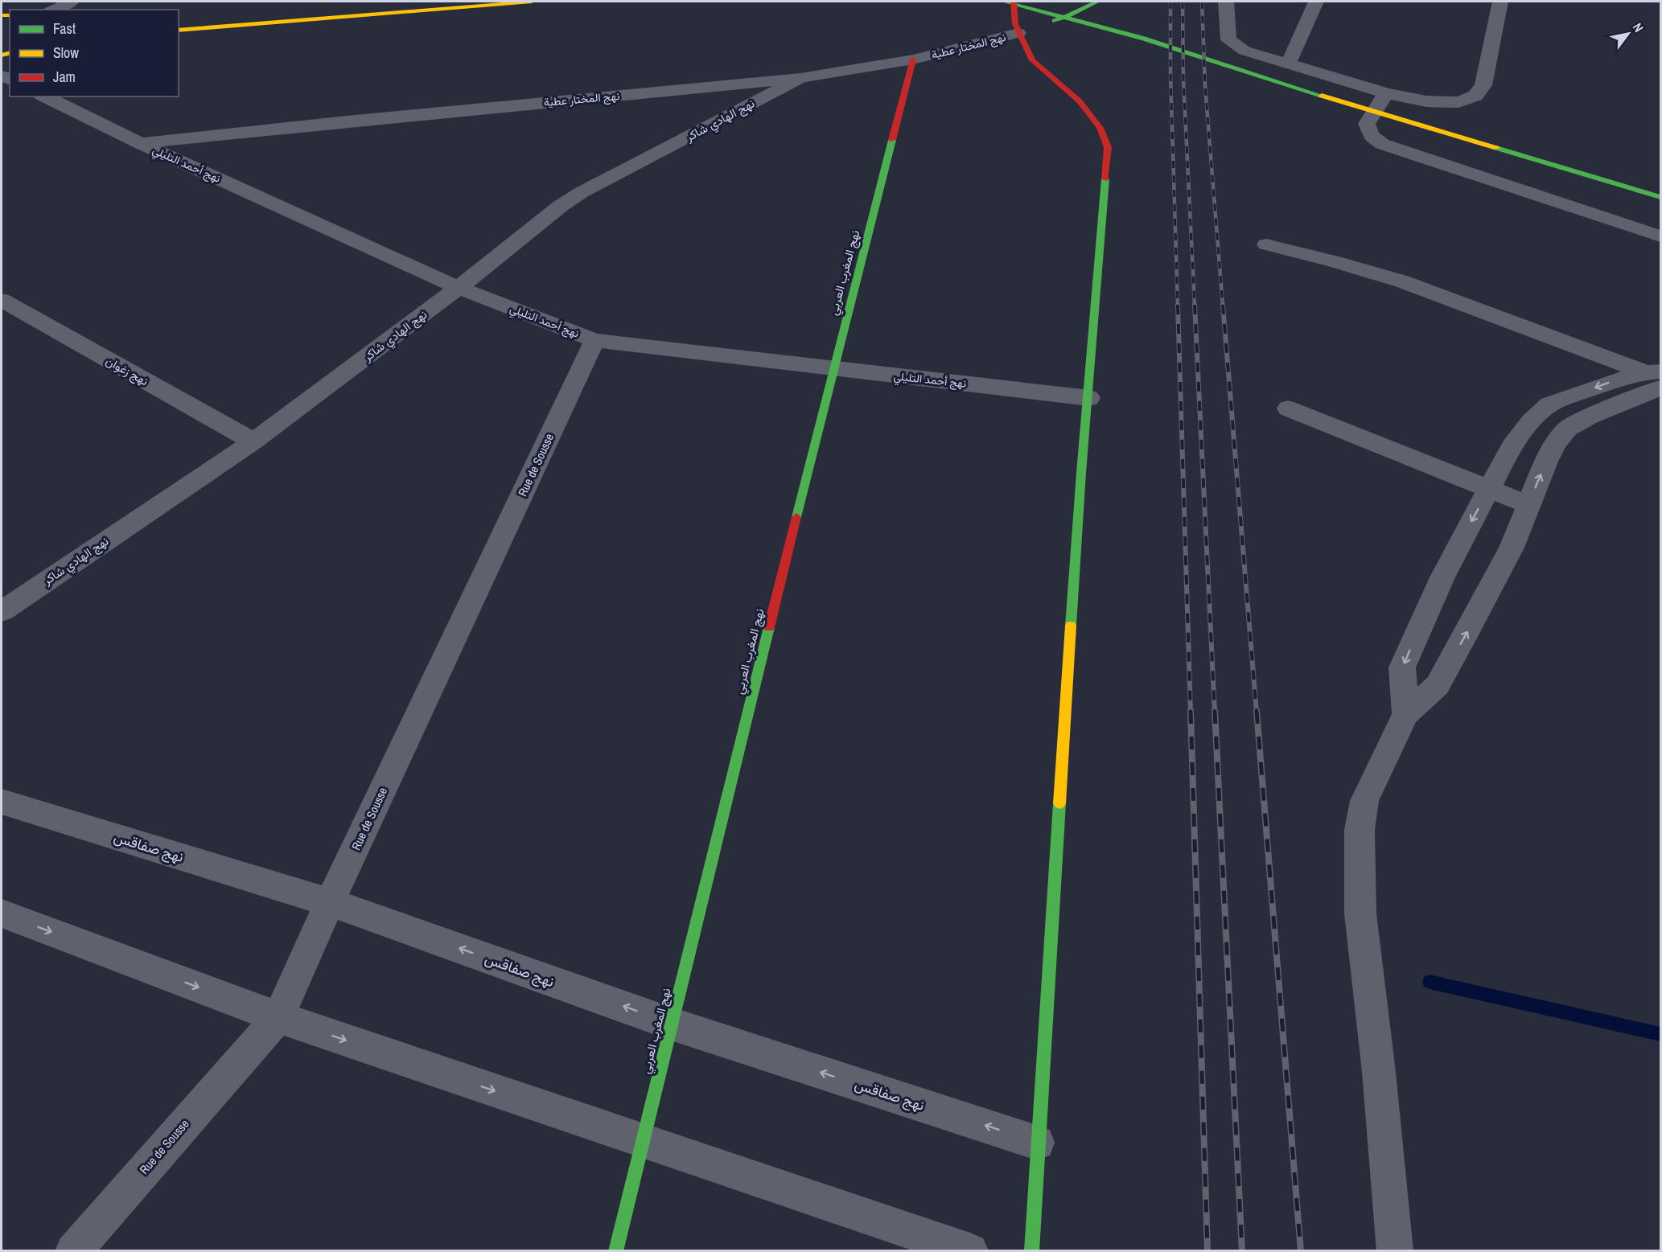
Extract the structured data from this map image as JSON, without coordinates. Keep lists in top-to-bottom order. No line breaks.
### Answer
{"streets":{"street":["نهج المختار عطية","نهج الهادي شاكر","نهج أحمد التليلي","نهج المغرب العربي","نهج زغوان","Rue de Sousse","نهج صفاقس"]},"crossings":[["نهج المختار عطية","نهج الهادي شاكر"],["نهج المختار عطية","نهج أحمد التليلي"],["نهج المختار عطية","نهج المغرب العربي"],["نهج الهادي شاكر","نهج أحمد التليلي"],["نهج الهادي شاكر","نهج زغوان"],["نهج أحمد التليلي","نهج المغرب العربي"],["نهج أحمد التليلي","Rue de Sousse"],["نهج المغرب العربي","نهج صفاقس"],["Rue de Sousse","نهج صفاقس"]],"legend":["Fast","Slow","Jam"],"north":"top right"}
